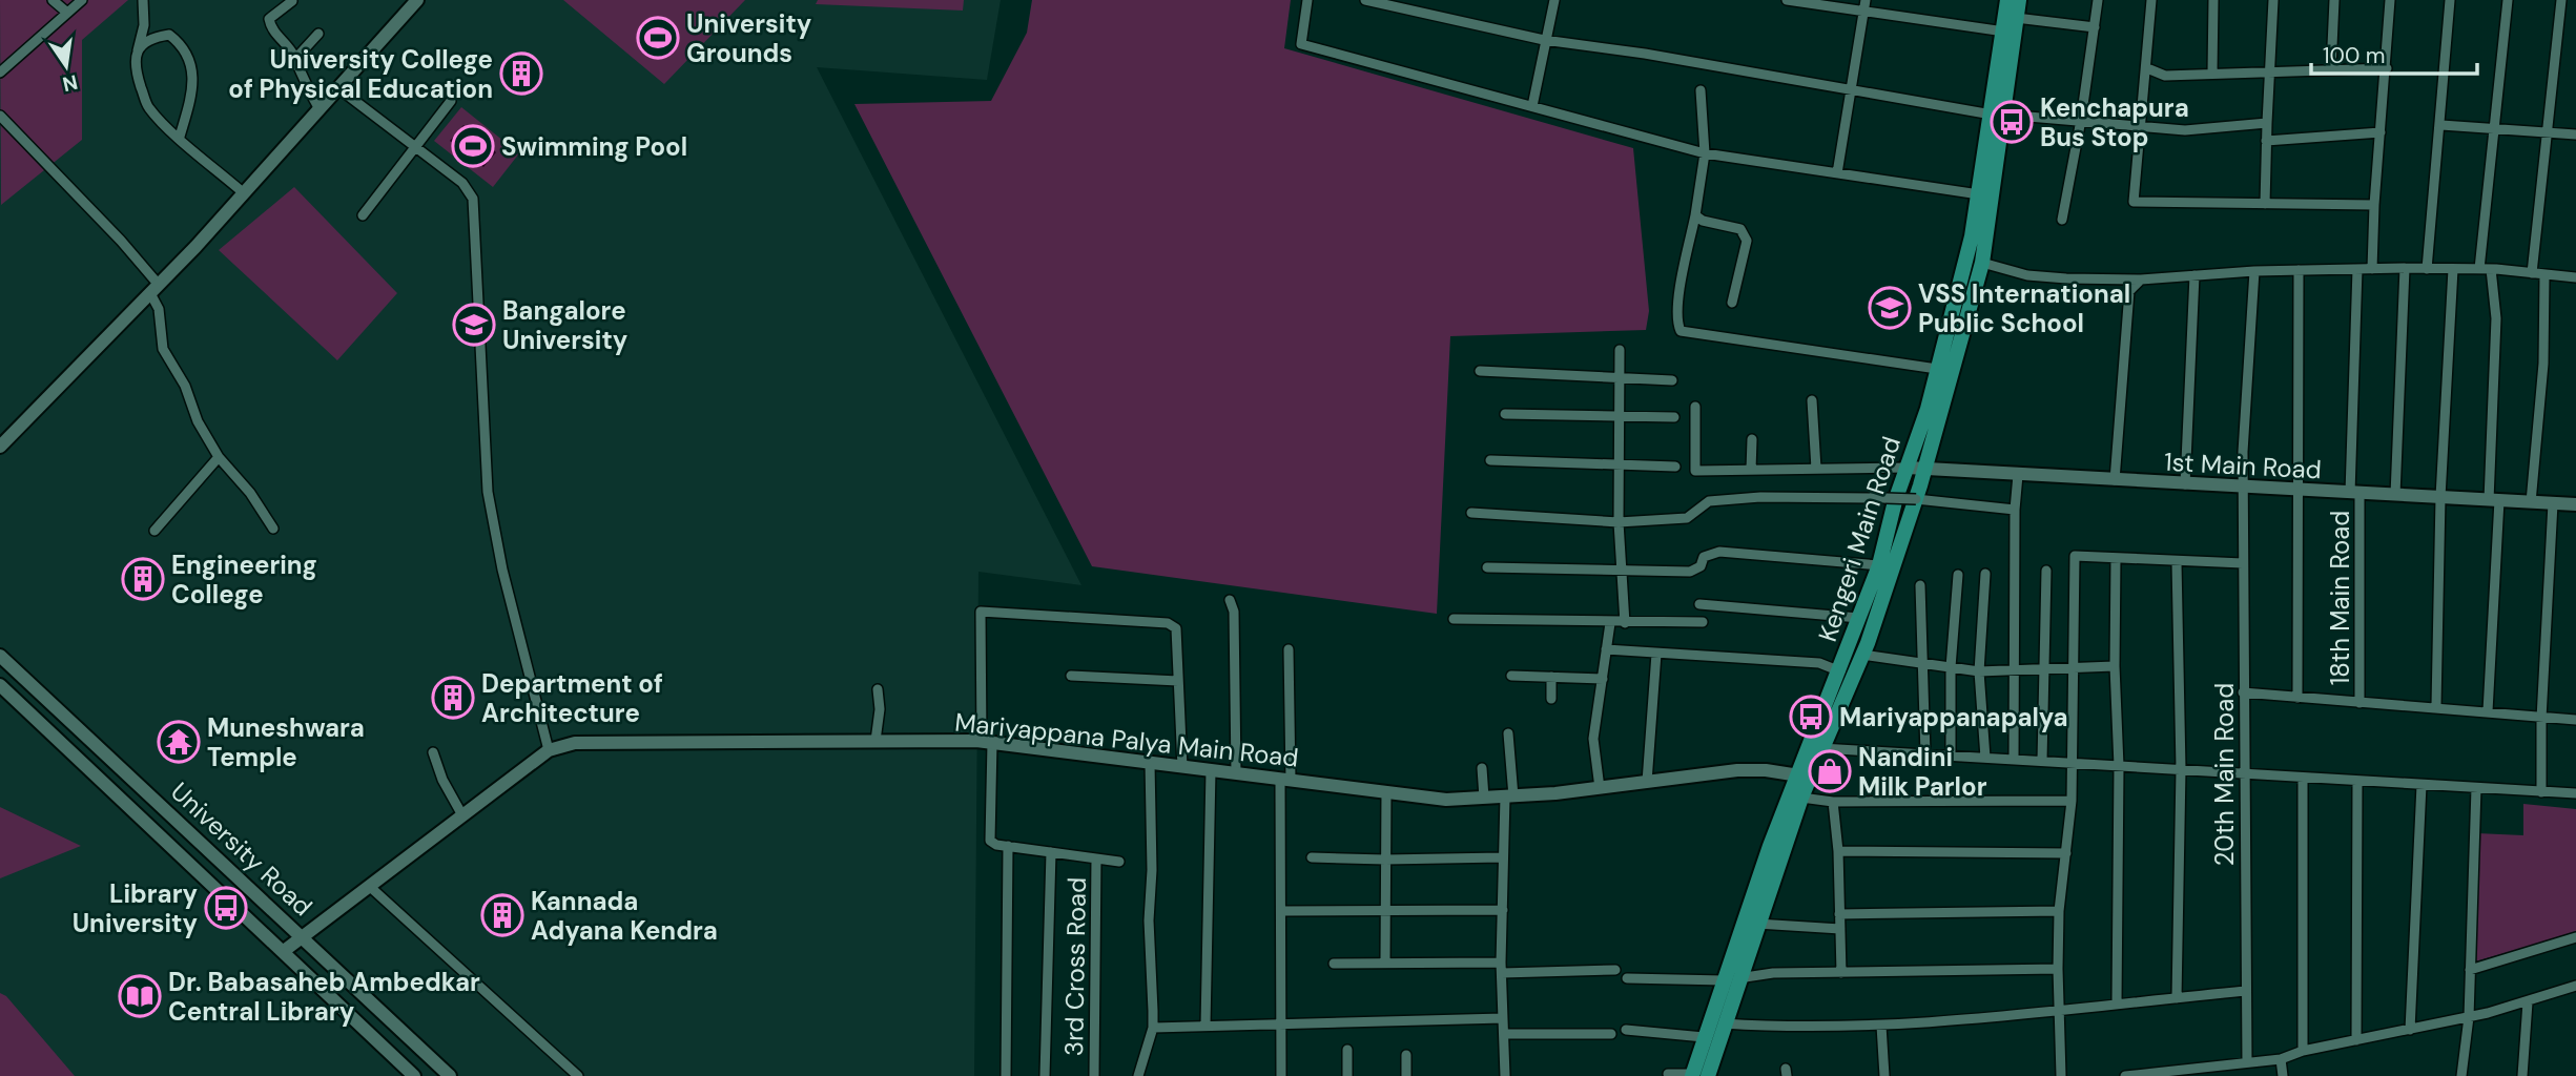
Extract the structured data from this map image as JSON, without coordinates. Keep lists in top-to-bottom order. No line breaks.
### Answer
{"streets":{"main road":["Kengeri Main Road"],"street":["1st Main Road","18th Main Road","Mariyappana Palya Main Road","20th Main Road","University Road","3rd Cross Road"]},"crossings":[["1st Main Road","Kengeri Main Road"],["1st Main Road","18th Main Road"],["1st Main Road","20th Main Road"],["Kengeri Main Road","Mariyappana Palya Main Road"],["Mariyappana Palya Main Road","University Road"]],"places":{"sports":["University Grounds","Swimming Pool"],"building":["University College of Physical Education","Engineering College","Department of Architecture","Kannada Adyana Kendra"],"bus stop":["Kenchapura Bus Stop","Mariyappanapalya","Library University"],"school or university":["VSS International Public School","Bangalore University"],"temple":["Muneshwara Temple"],"shop":["Nandini Milk Parlor"],"library":["Dr. Babasaheb Ambedkar Central Library"]},"scale_bar":"100 m","north":"bottom"}
